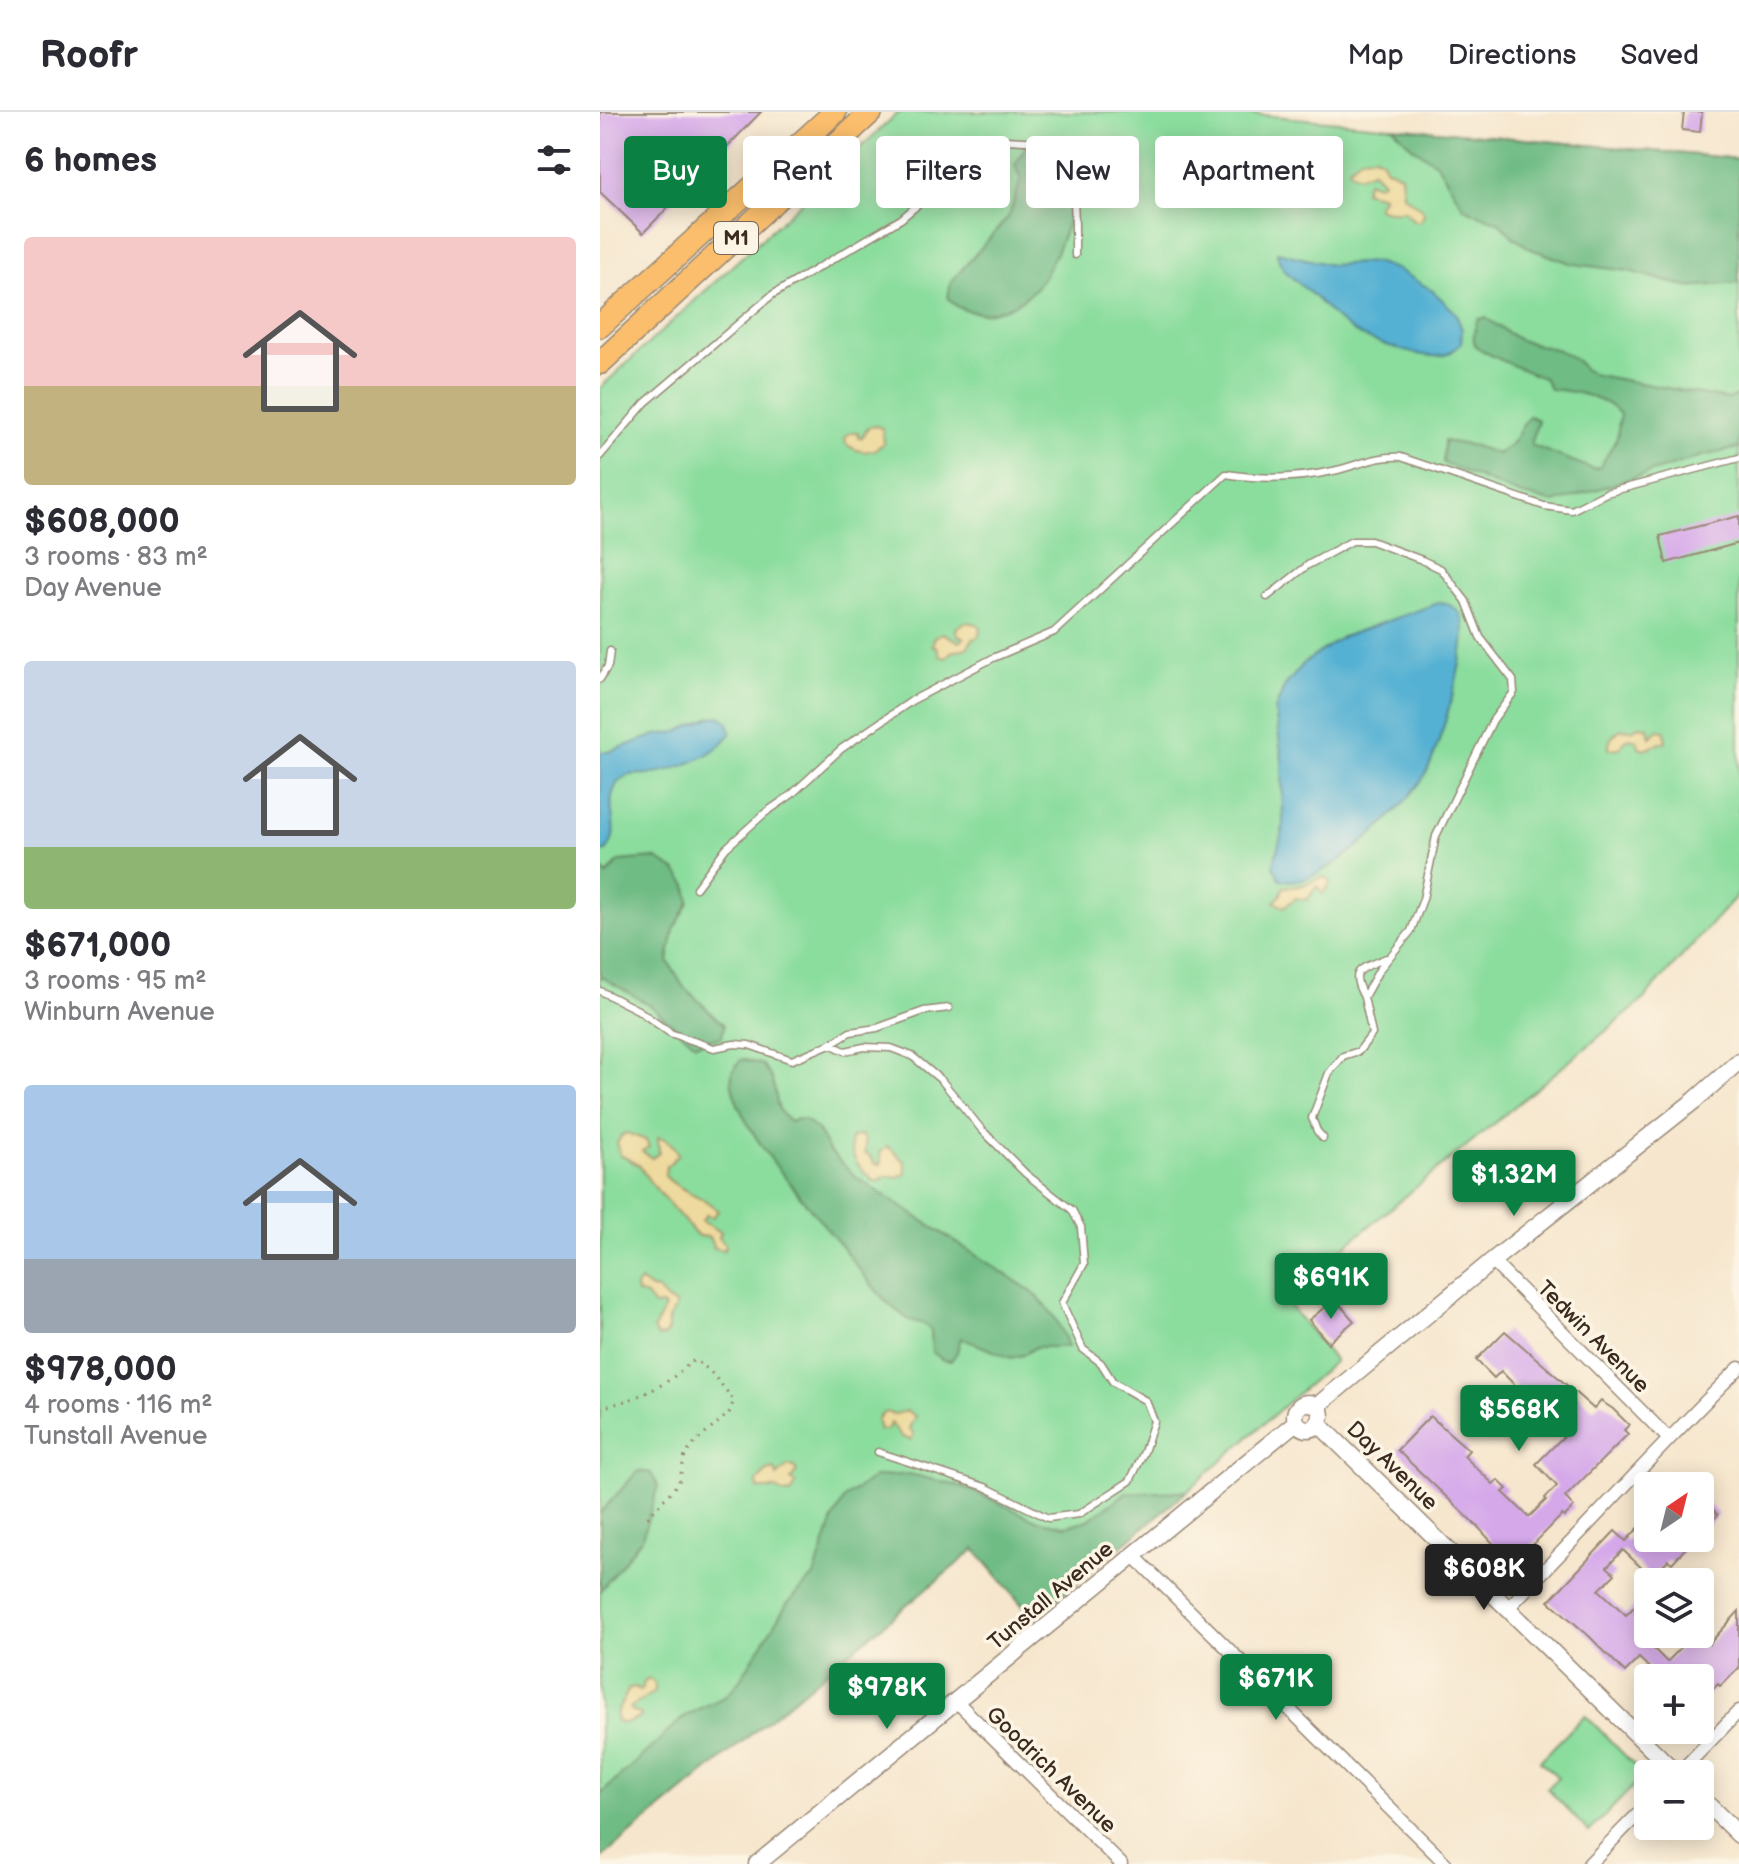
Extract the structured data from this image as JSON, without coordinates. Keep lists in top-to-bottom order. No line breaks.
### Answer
{"streets":{"highway":["M1"],"street":["Tedwin Avenue","Day Avenue","Tunstall Avenue","Goodrich Avenue"]},"crossings":[["Day Avenue","Tunstall Avenue"],["Tunstall Avenue","Goodrich Avenue"]],"north":"top right","page":{"header":"Roofr","nav":["Map","Directions","Saved"],"heading":"6 homes","chip":["Buy","Rent","Filters","New","Apartment"],"list":[{"name":"$608,000","note":"3 rooms · 83 m² · Day Avenue"},{"name":"$671,000","note":"3 rooms · 95 m² · Winburn Avenue"},{"name":"$978,000","note":"4 rooms · 116 m² · Tunstall Avenue"}],"price":["$1.32M","$691K","$568K","$608K","$671K","$978K"],"map_buttons":["+","−"]}}
